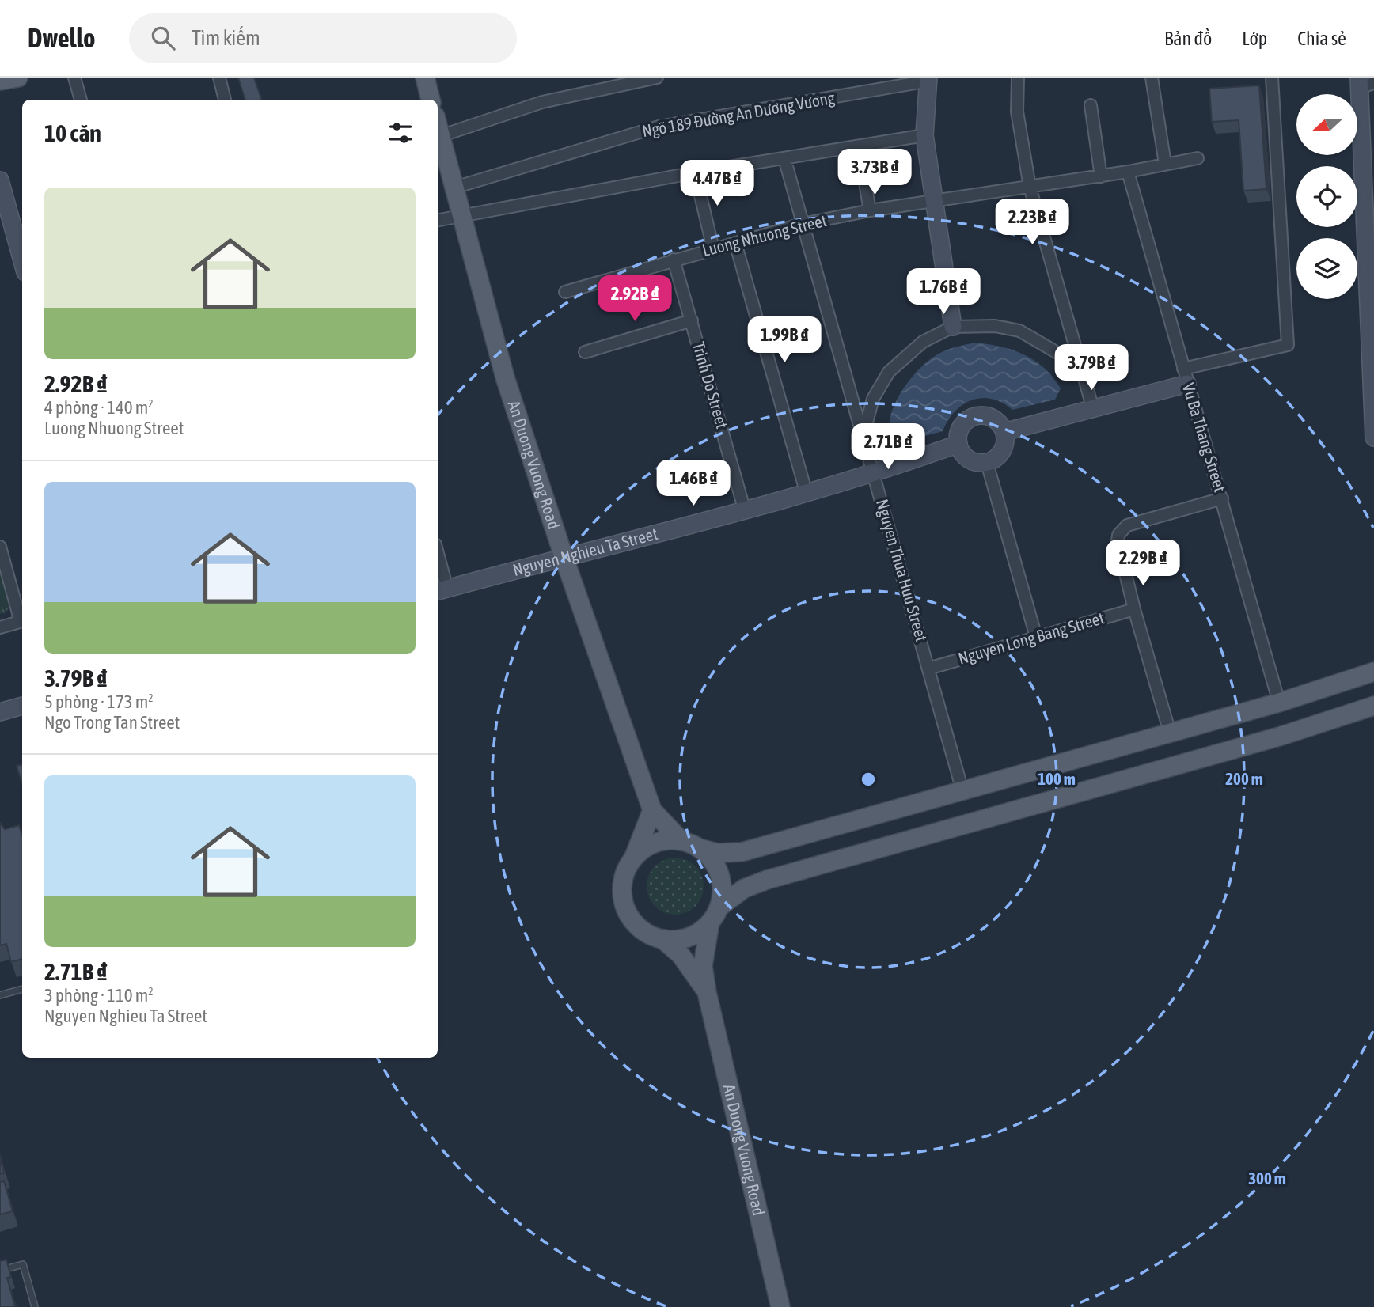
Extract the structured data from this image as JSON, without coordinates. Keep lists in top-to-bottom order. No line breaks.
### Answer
{"streets":{"main road":["An Duong Vuong Road"],"street":["Ngõ 189 Đường An Dương Vương","Luong Nhuong Street","Trinh Do Street","Vu Ba Thang Street","Nguyen Nghieu Ta Street","Nguyen Thua Huu Street","Nguyen Long Bang Street"]},"crossings":[["Ngõ 189 Đường An Dương Vương","An Duong Vuong Road"],["Luong Nhuong Street","Trinh Do Street"],["Luong Nhuong Street","Vu Ba Thang Street"],["Luong Nhuong Street","Nguyen Thua Huu Street"],["Trinh Do Street","Nguyen Nghieu Ta Street"],["An Duong Vuong Road","Nguyen Nghieu Ta Street"],["Nguyen Nghieu Ta Street","Nguyen Thua Huu Street"],["Nguyen Thua Huu Street","Nguyen Long Bang Street"]],"north":"left","page":{"header":"Dwello","search":"Tìm kiếm","nav":["Bản đồ","Lớp","Chia sẻ"],"heading":"10 căn","price":["3.73B ₫","4.47B ₫","2.23B ₫","1.76B ₫","2.92B ₫","1.99B ₫","3.79B ₫","2.71B ₫","1.46B ₫","2.29B ₫"],"list":[{"name":"2.92B ₫","note":"4 phòng · 140 m² · Luong Nhuong Street"},{"name":"3.79B ₫","note":"5 phòng · 173 m² · Ngo Trong Tan Street"},{"name":"2.71B ₫","note":"3 phòng · 110 m² · Nguyen Nghieu Ta Street"}]},"rings":["100 m","200 m","300 m"]}
